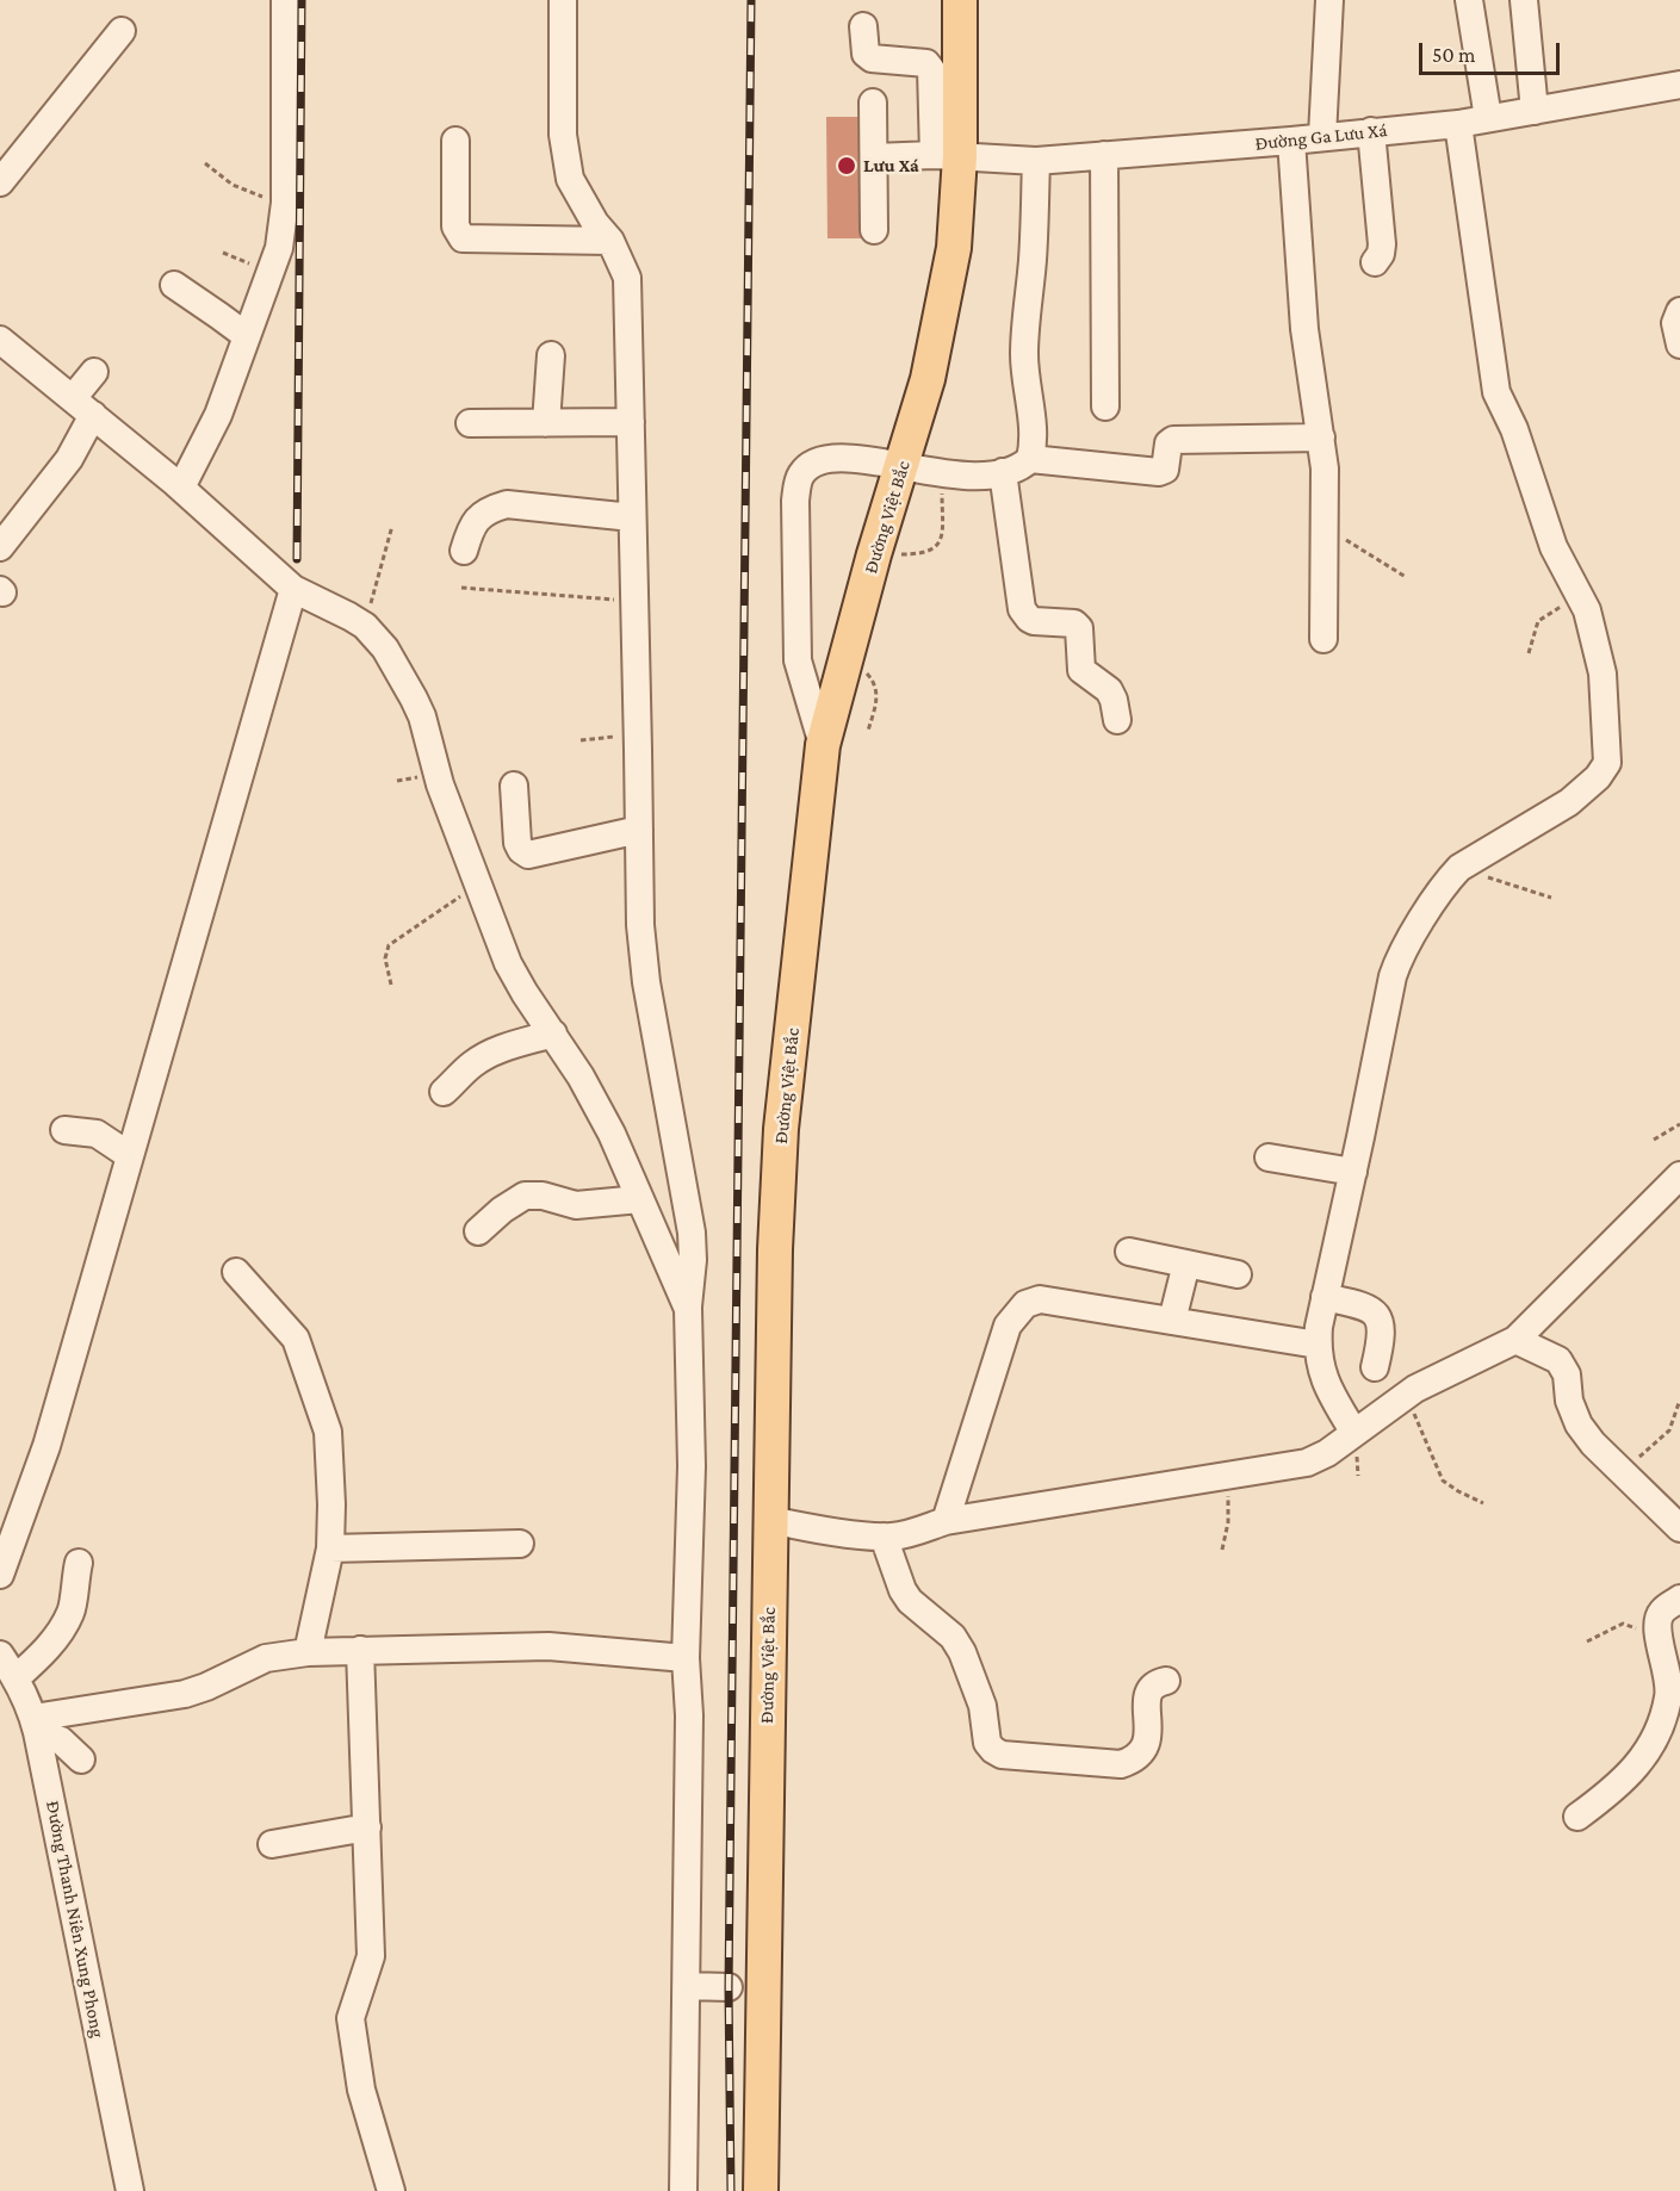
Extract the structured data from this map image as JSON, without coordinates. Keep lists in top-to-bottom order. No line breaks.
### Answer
{"streets":{"main road":["Đường Việt Bắc"],"street":["Đường Ga Lưu Xá","Đường Thanh Niên Xung Phong"]},"crossings":[["Đường Ga Lưu Xá","Đường Việt Bắc"]],"places":["Lưu Xá"],"scale_bar":"50 m"}
